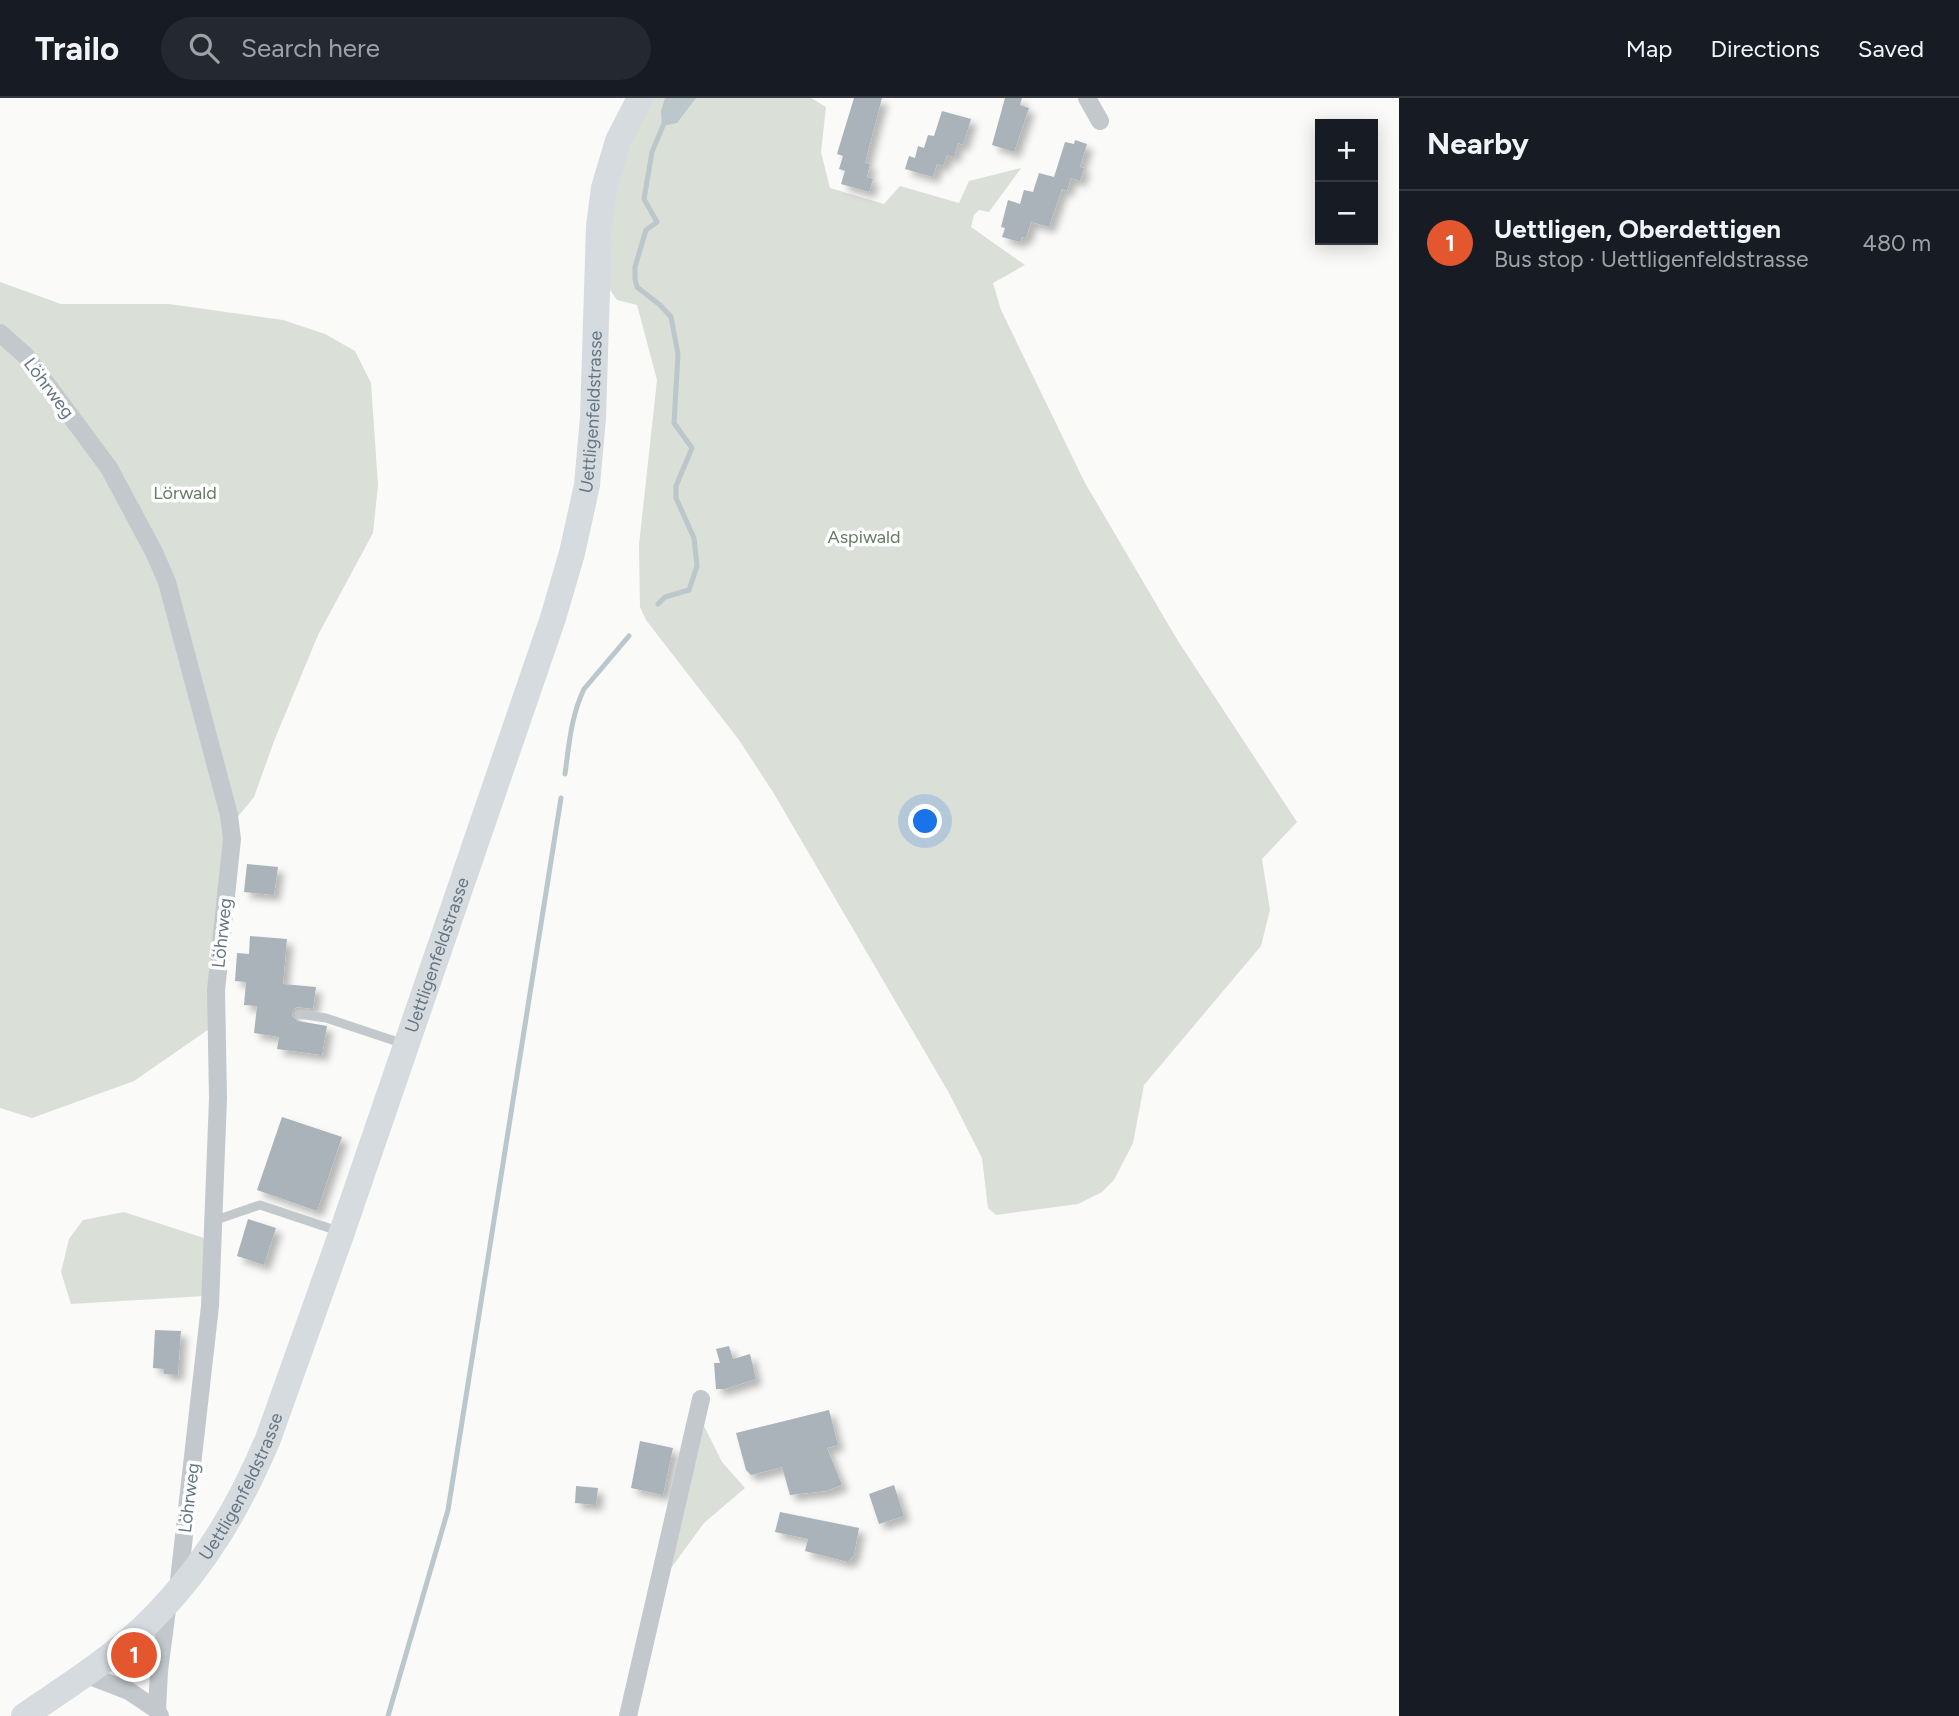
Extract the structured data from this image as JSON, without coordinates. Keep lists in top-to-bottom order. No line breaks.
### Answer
{"streets":{"main road":["Uettligenfeldstrasse"],"street":["Löhrweg"]},"crossings":[["Löhrweg","Uettligenfeldstrasse"]],"parks":["Lörwald","Aspiwald"],"page":{"header":"Trailo","search":"Search here","nav":["Map","Directions","Saved"],"heading":"Nearby","map_buttons":["+","−"],"list":[{"mark":"1","name":"Uettligen, Oberdettigen","note":"Bus stop · Uettligenfeldstrasse","value":"480 m"}],"pins":"1"}}
